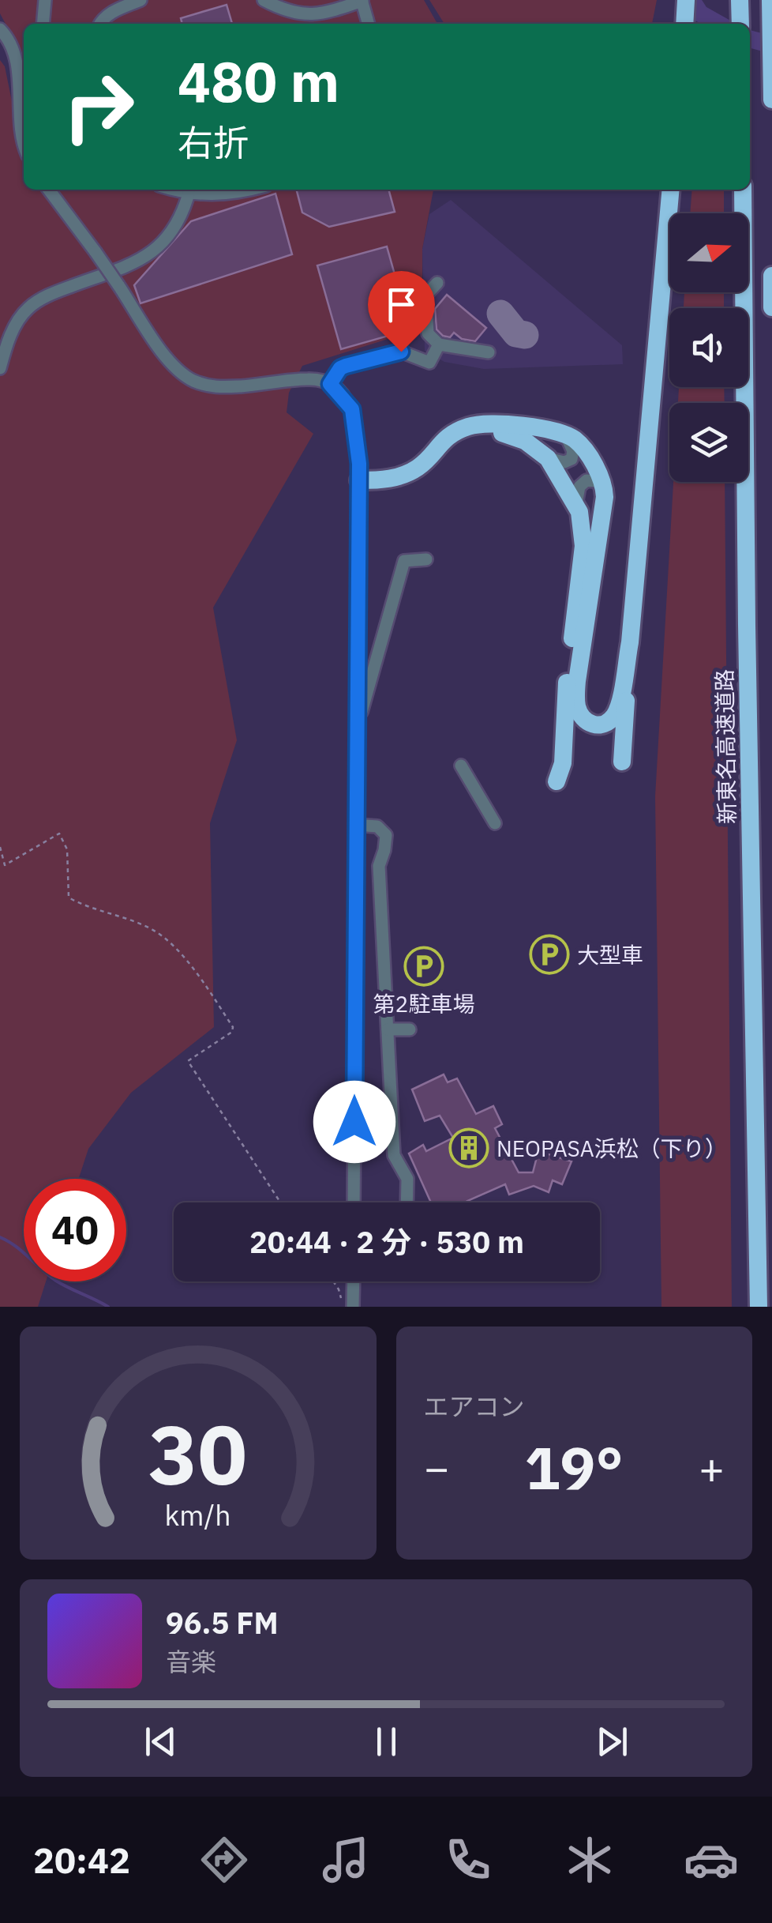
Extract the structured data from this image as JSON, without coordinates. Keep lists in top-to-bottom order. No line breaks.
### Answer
{"streets":{"highway":["新東名高速道路"]},"places":{"parking":["大型車","第2駐車場"],"building":["NEOPASA浜松（下り）"]},"north":"right","page":{"turn":["480 m","右折"],"limit":"40","trip":"20:44 · 2 分 · 530 m","tile":"エアコン","heat":["−","19°","+"],"song":["96.5 FM","音楽"],"tabs":"20:42","gauge":["30","km/h"]}}
